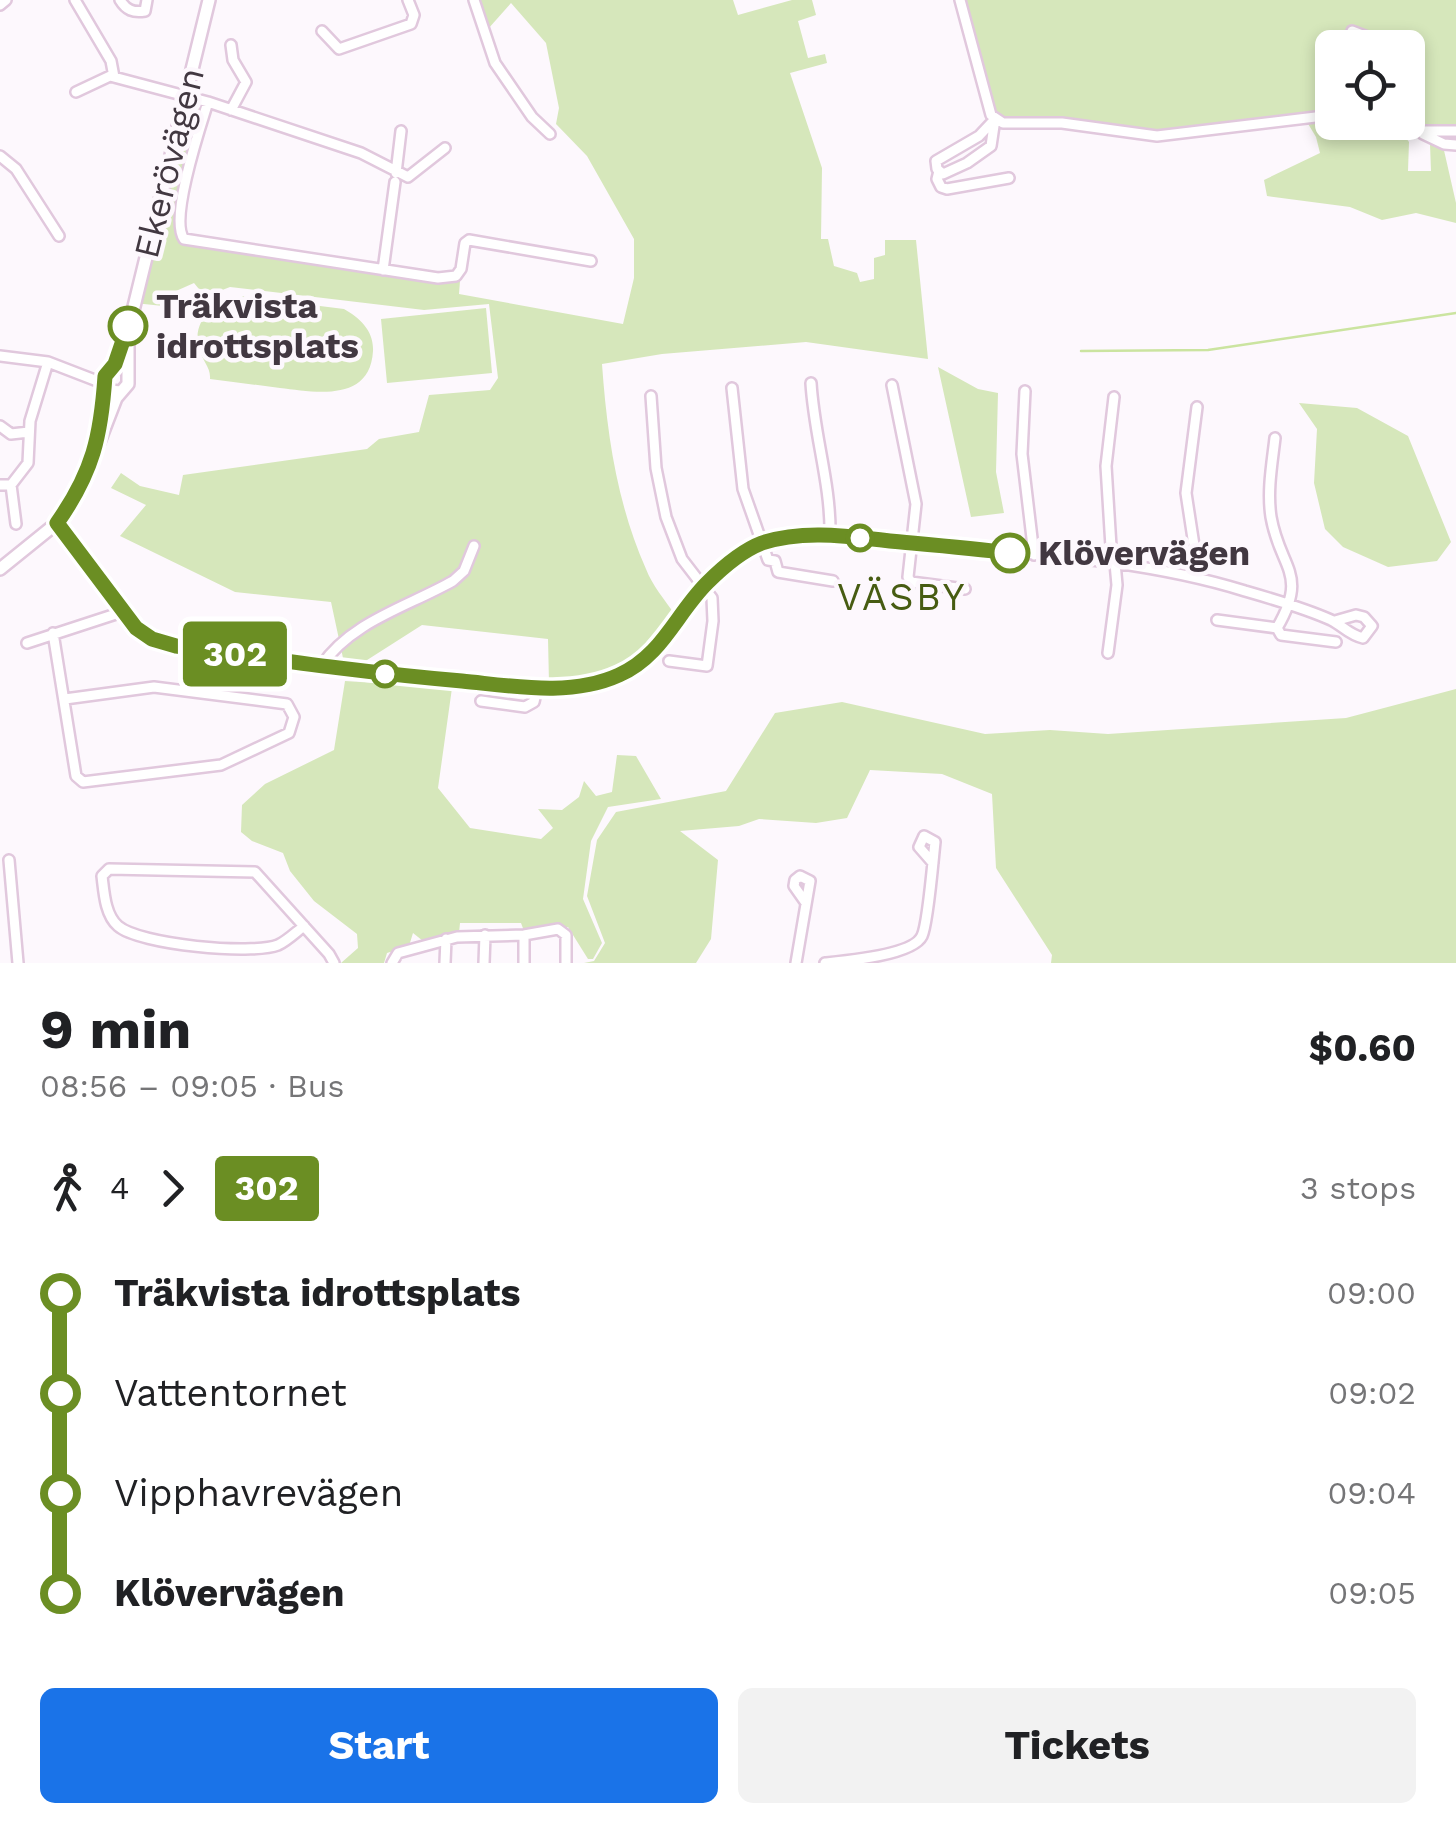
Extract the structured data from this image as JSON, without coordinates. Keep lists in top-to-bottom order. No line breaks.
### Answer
{"streets":{"main road":["Ekerövägen"]},"districts":["VÄSBY"],"places":["Träkvista idrottsplats","Klövervägen"],"lines":["bus line 302"],"page":{"on_map":"302","heading":["9 min","08:56 – 09:05 · Bus","$0.60"],"legs":["4","302","3 stops"],"list":[{"name":"Träkvista idrottsplats","value":"09:00"},{"name":"Vattentornet","value":"09:02"},{"name":"Vipphavrevägen","value":"09:04"},{"name":"Klövervägen","value":"09:05"}],"buttons":["Start","Tickets"]}}
